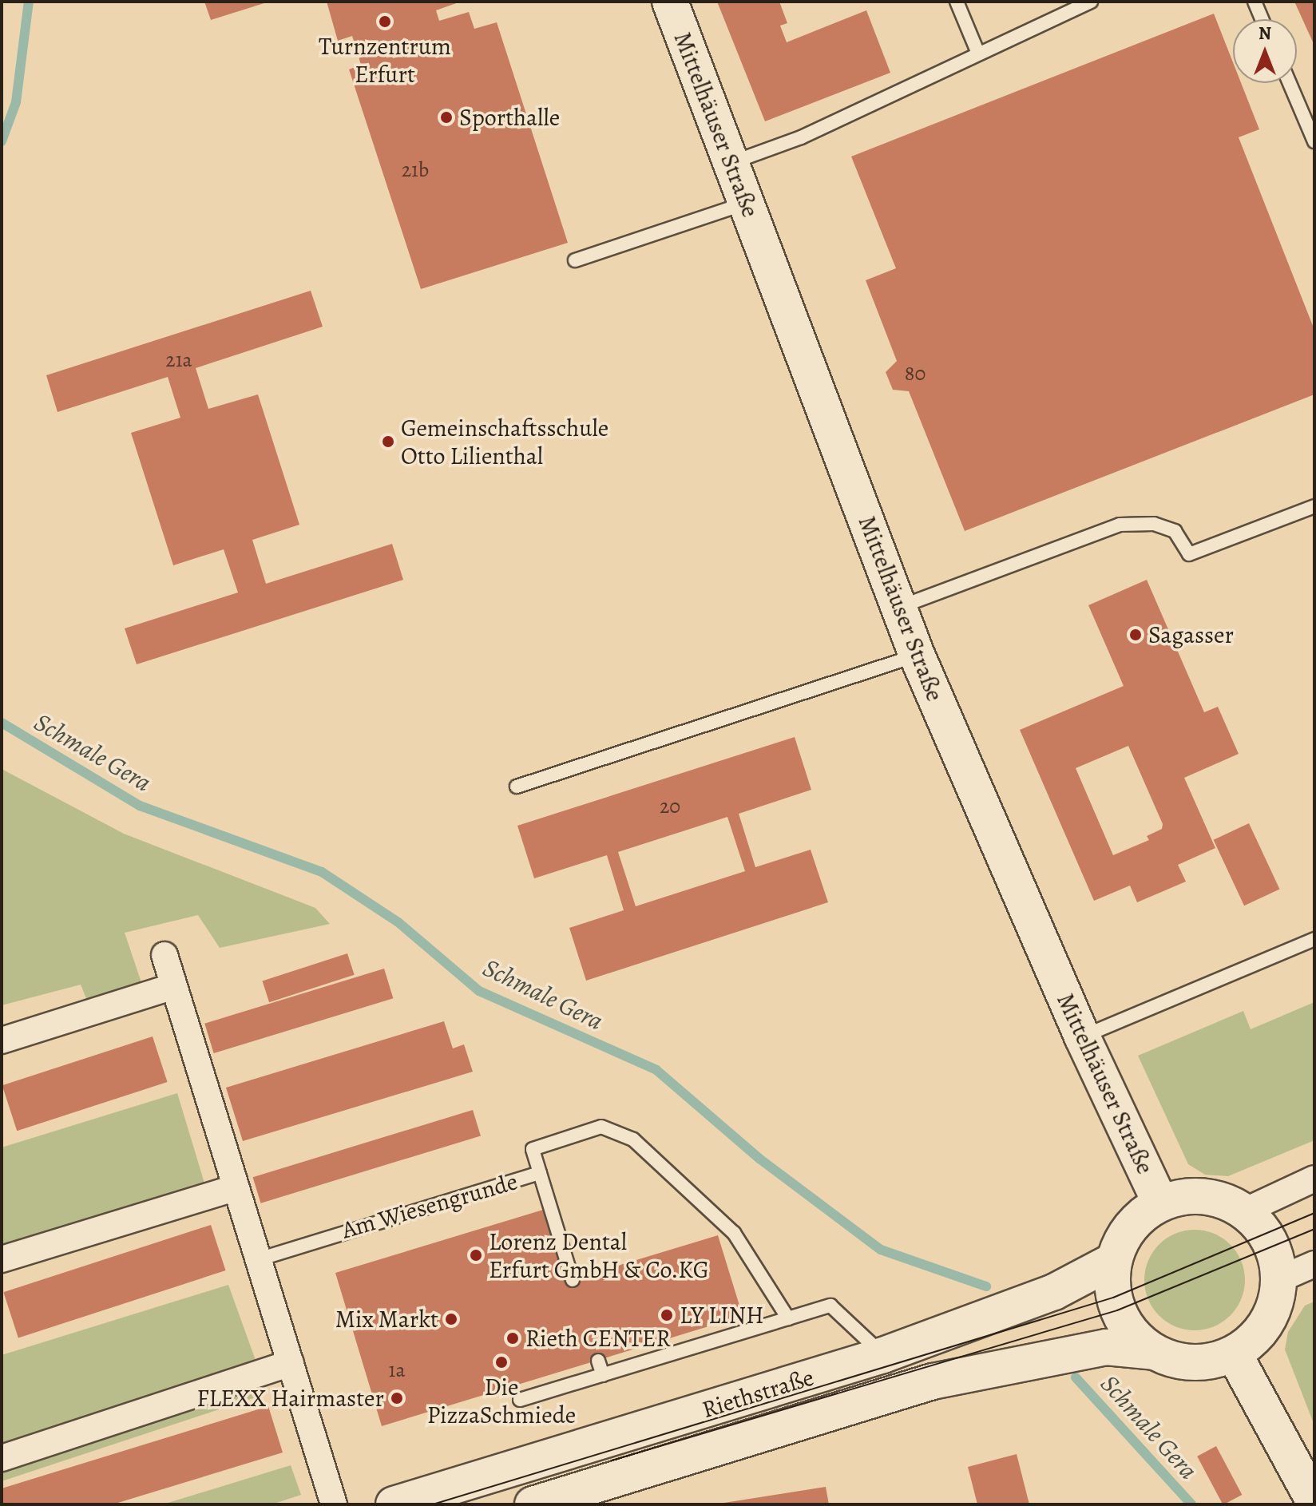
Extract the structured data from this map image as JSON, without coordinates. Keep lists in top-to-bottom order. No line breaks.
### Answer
{"streets":{"main road":["Mittelhäuser Straße","Riethstraße"],"lane":["Am Wiesengrunde"]},"crossings":[["Mittelhäuser Straße","Riethstraße"]],"water":["Schmale Gera"],"places":["Turnzentrum Erfurt","Sporthalle","Gemeinschaftsschule Otto Lilienthal","Sagasser","Lorenz Dental Erfurt GmbH & Co.KG","LY LINH","Mix Markt","Rieth CENTER","Die PizzaSchmiede","FLEXX Hairmaster"],"house_numbers":["21b","21a","80","20","1a"],"north":"top"}
